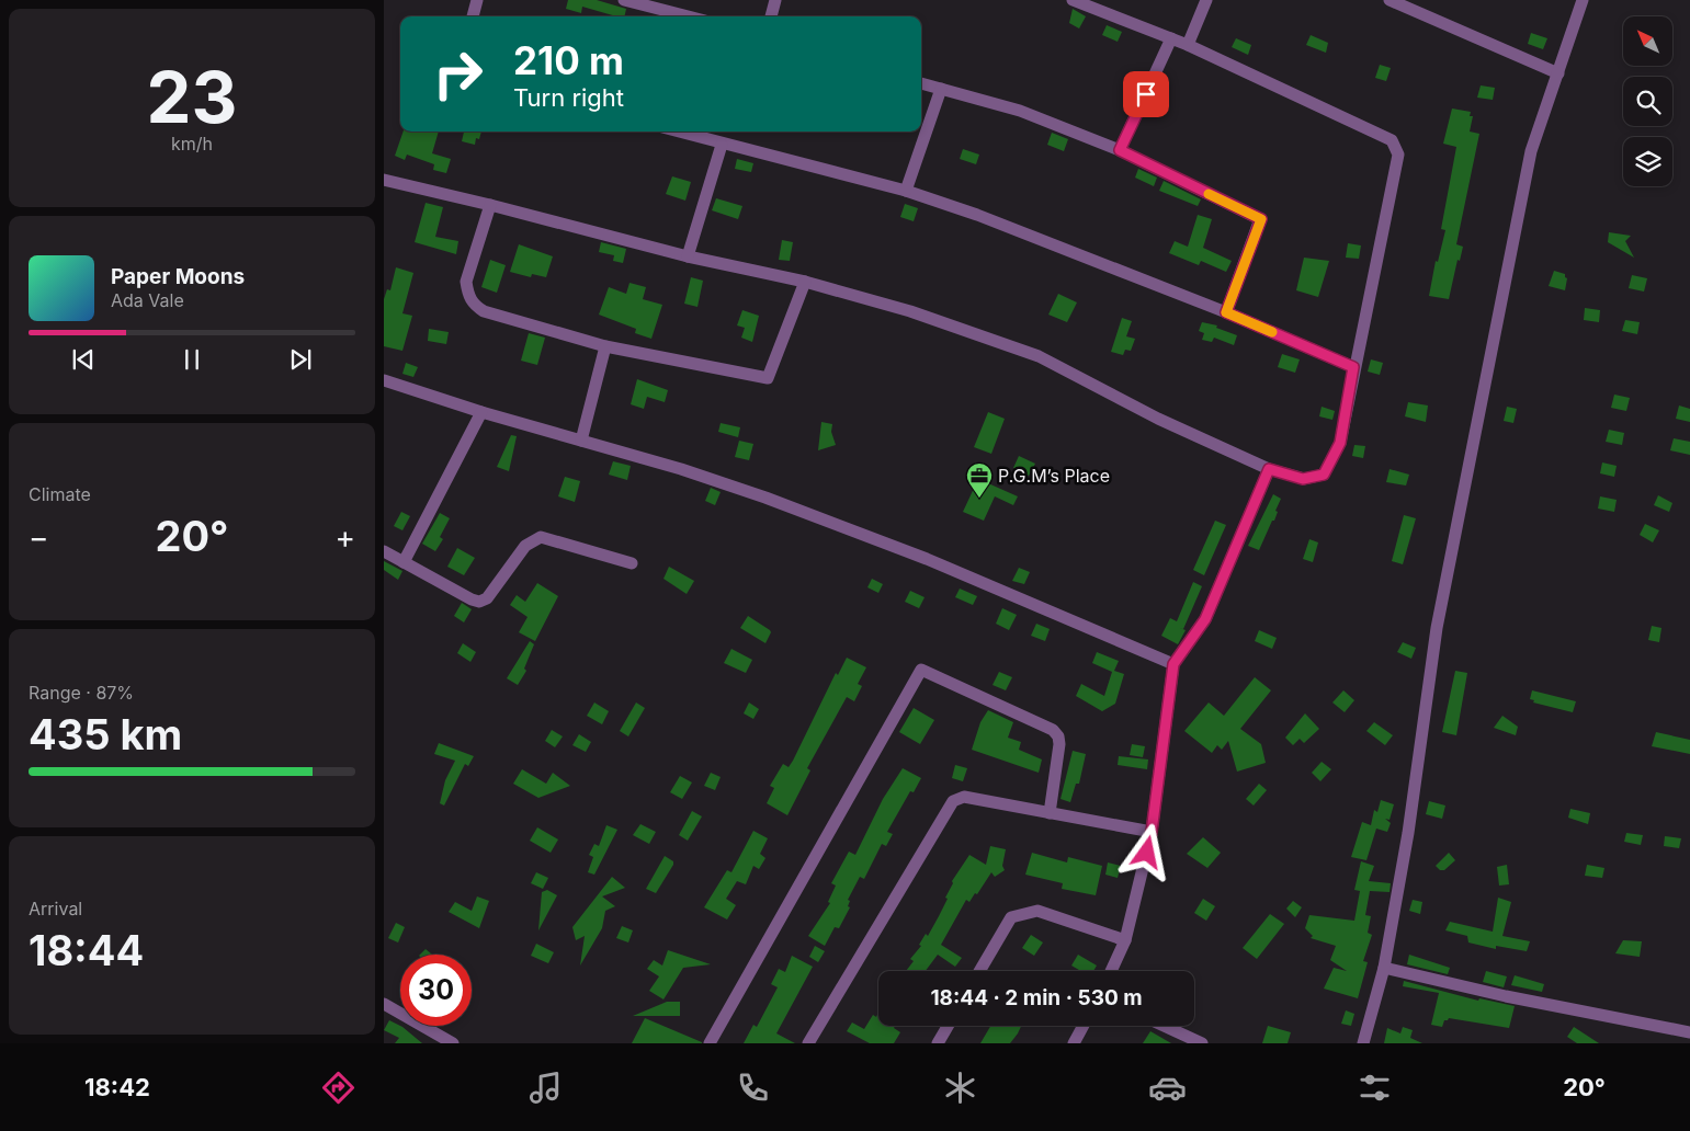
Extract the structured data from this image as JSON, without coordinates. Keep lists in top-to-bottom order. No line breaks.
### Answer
{"places":{"office":["P.G.M’s Place"]},"north":"top left","page":{"tile":[["23","km/h"],"Climate",["Range · 87%","435 km"],["Arrival","18:44"]],"turn":["210 m","Turn right"],"song":["Paper Moons","Ada Vale"],"heat":["−","20°","+"],"limit":"30","trip":"18:44 · 2 min · 530 m","tabs":["18:42","20°"]}}
